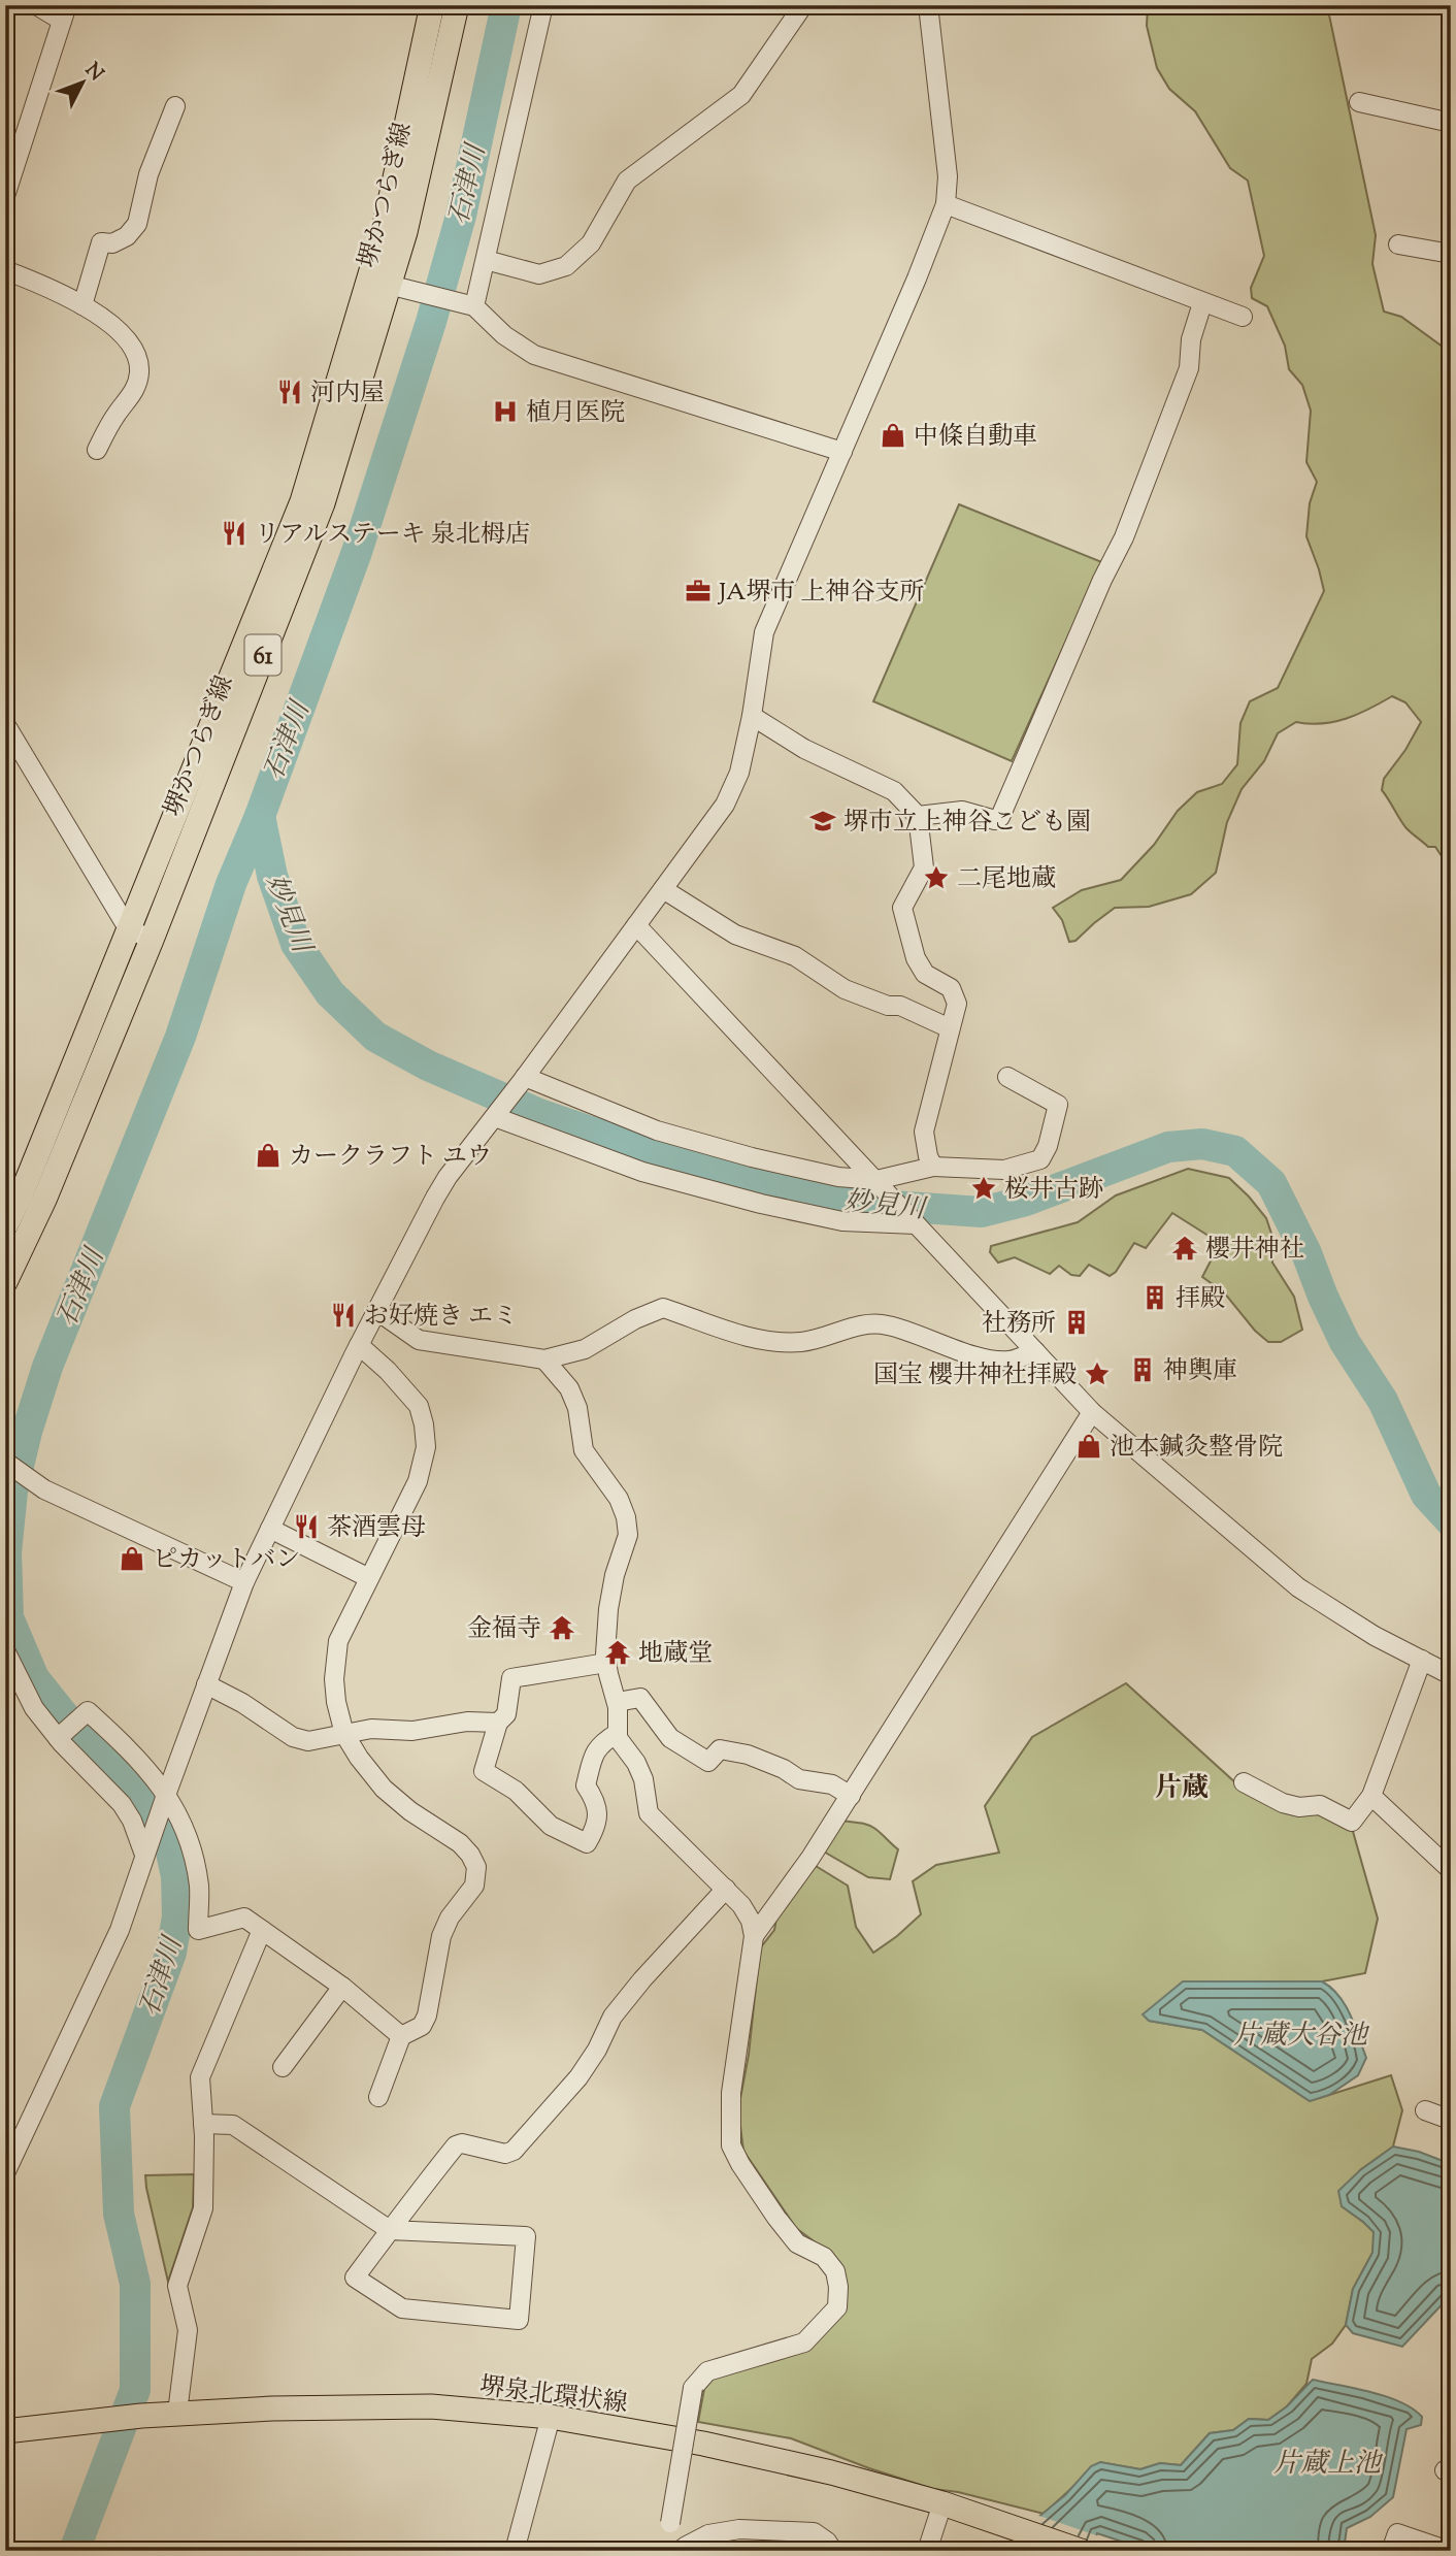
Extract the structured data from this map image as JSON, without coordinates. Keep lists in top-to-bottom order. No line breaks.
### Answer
{"streets":{"main road":["堺かつらぎ線","61","堺泉北環状線"]},"districts":["片蔵"],"water":["石津川","妙見川","片蔵大谷池","片蔵上池"],"places":{"restaurant":["河内屋","リアルステーキ 泉北栂店","お好焼き エミ","茶酒雲母"],"hospital":["植月医院"],"shop":["中條自動車","カークラフト ユウ","池本鍼灸整骨院","ピカットバン"],"office":["JA堺市 上神谷支所"],"school or university":["堺市立上神谷こども園"],"place":["二尾地蔵","桜井古跡","国宝 櫻井神社拝殿"],"temple":["櫻井神社","金福寺","地蔵堂"],"building":["拝殿","社務所","神輿庫"]},"north":"top right"}
